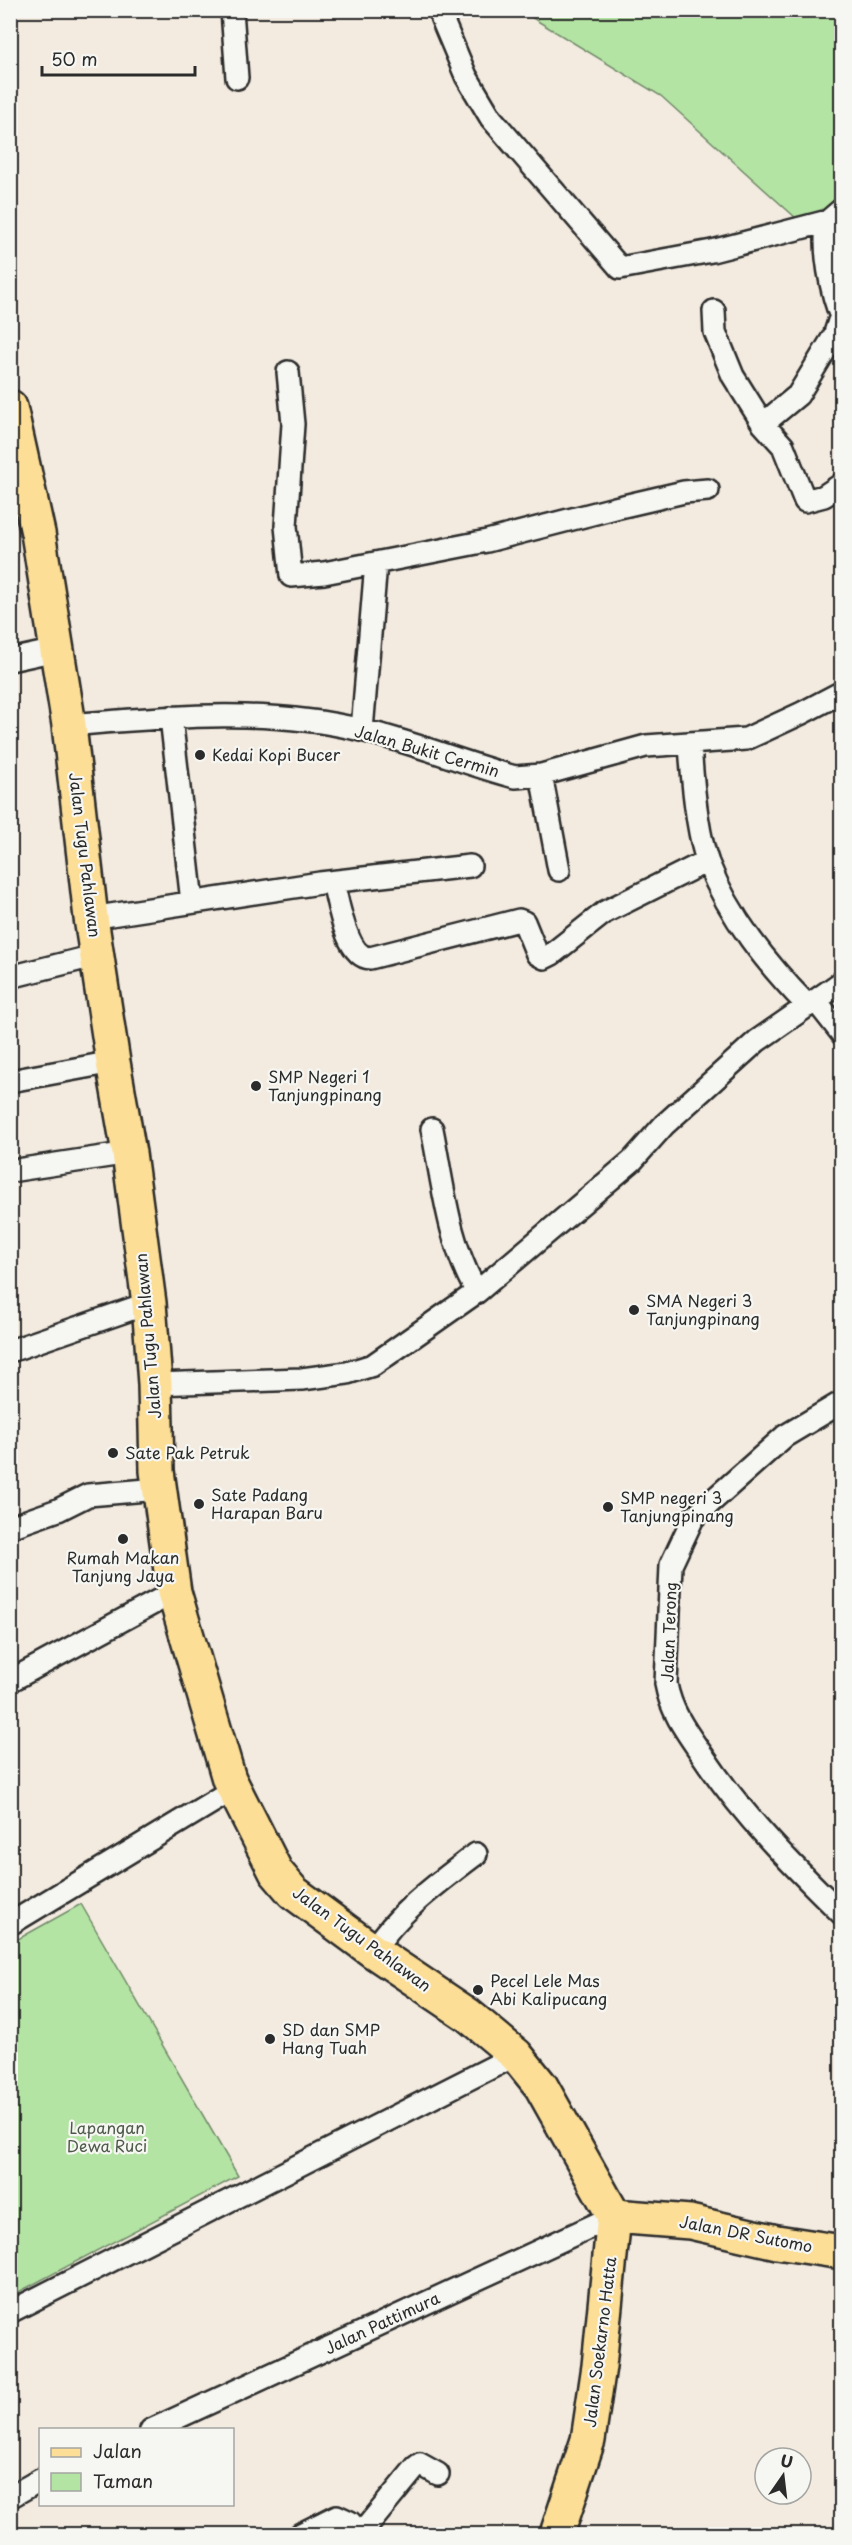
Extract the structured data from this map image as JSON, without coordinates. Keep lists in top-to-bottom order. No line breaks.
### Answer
{"streets":{"main road":["Jalan Tugu Pahlawan","Jalan DR Sutomo","Jalan Soekarno Hatta"],"street":["Jalan Bukit Cermin","Jalan Terong","Jalan Pattimura"]},"crossings":[["Jalan Bukit Cermin","Jalan Tugu Pahlawan"],["Jalan Tugu Pahlawan","Jalan DR Sutomo"],["Jalan Tugu Pahlawan","Jalan Pattimura"],["Jalan Tugu Pahlawan","Jalan Soekarno Hatta"],["Jalan DR Sutomo","Jalan Pattimura"],["Jalan DR Sutomo","Jalan Soekarno Hatta"],["Jalan Pattimura","Jalan Soekarno Hatta"]],"parks":["Lapangan Dewa Ruci"],"places":["Kedai Kopi Bucer","SMP Negeri 1 Tanjungpinang","SMA Negeri 3 Tanjungpinang","Sate Pak Petruk","Sate Padang Harapan Baru","SMP negeri 3 Tanjungpinang","Rumah Makan Tanjung Jaya","Pecel Lele Mas Abi Kalipucang","SD dan SMP Hang Tuah"],"legend":["Jalan","Taman"],"scale_bar":"50 m","north":"top"}
